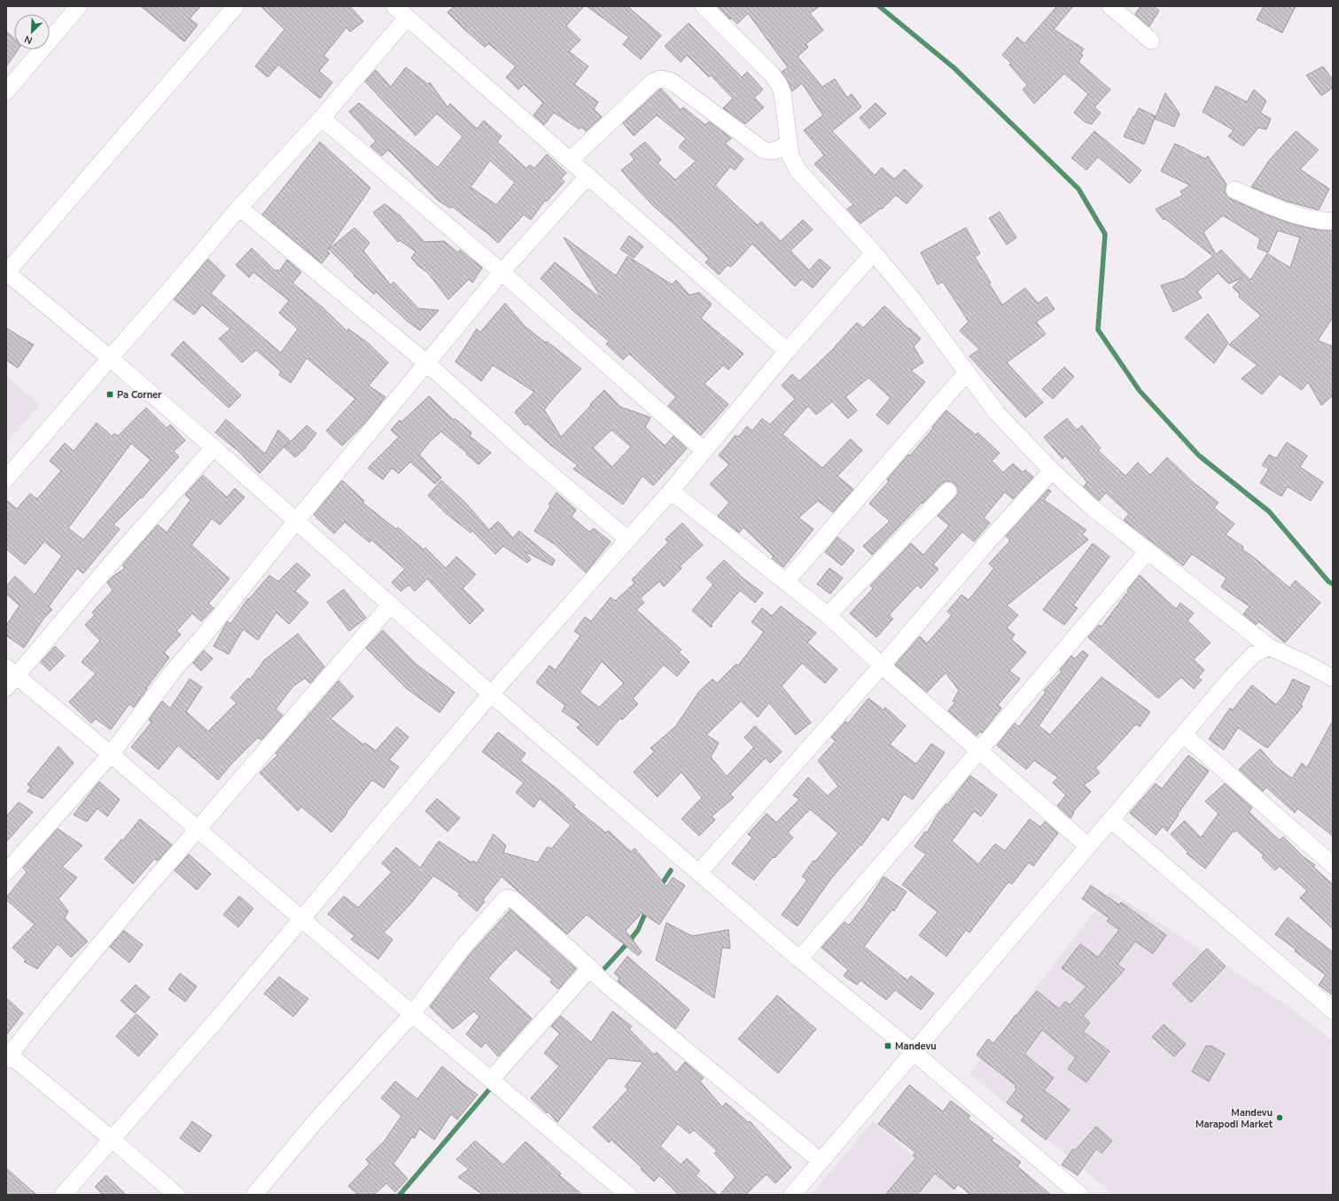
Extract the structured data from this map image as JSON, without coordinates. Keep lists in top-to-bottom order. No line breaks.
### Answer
{"places":{"transit":["Pa Corner","Mandevu"],"other":["Mandevu Marapodi Market"]},"north":"bottom left"}
